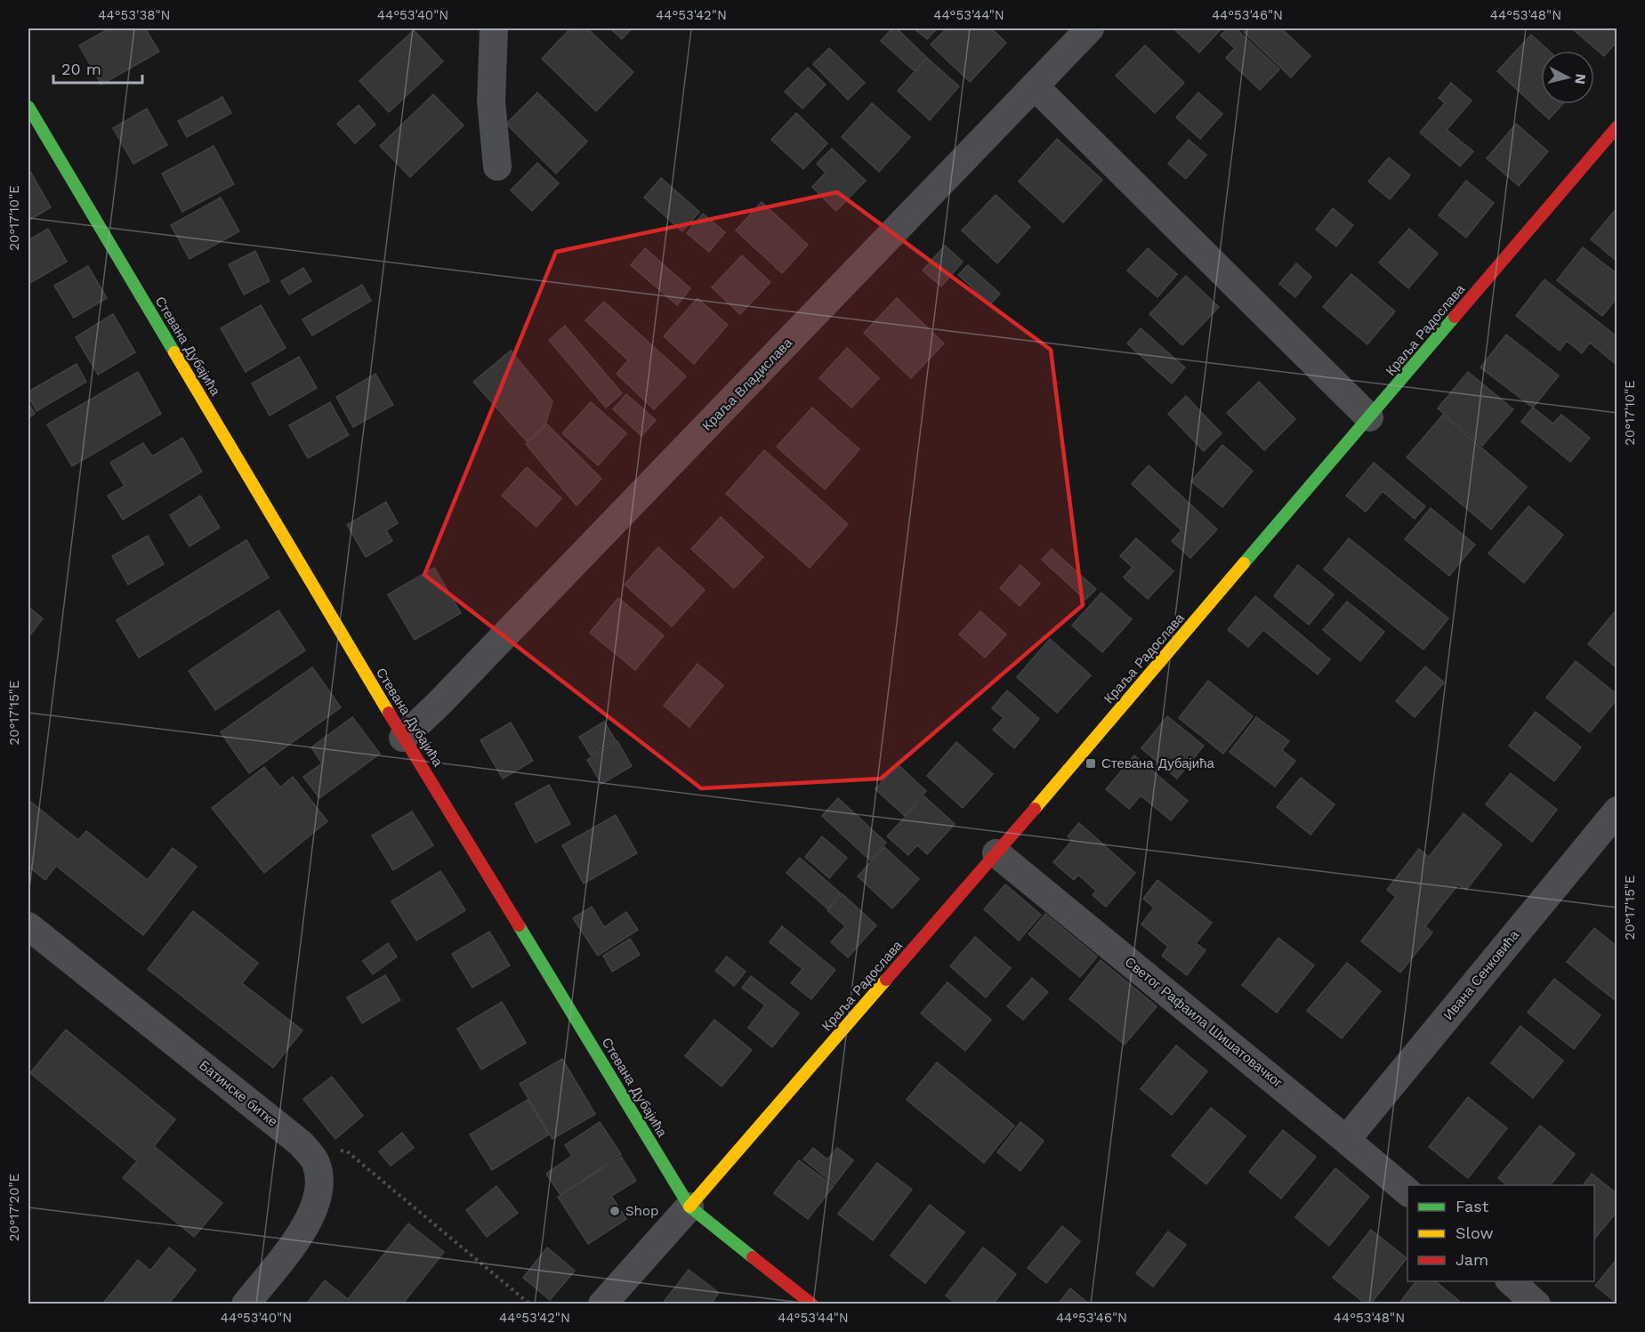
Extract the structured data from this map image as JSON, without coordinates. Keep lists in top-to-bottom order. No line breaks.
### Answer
{"streets":{"street":["Краља Радослава","Стевана Дубајића","Краља Владислава","Ивана Сенковића","Светог Рафаила Шишатовачког","Батинске битке"]},"crossings":[["Краља Радослава","Стевана Дубајића"],["Краља Радослава","Светог Рафаила Шишатовачког"],["Стевана Дубајића","Краља Владислава"],["Ивана Сенковића","Светог Рафаила Шишатовачког"]],"places":{"transit":["Стевана Дубајића"],"other":["Shop"]},"legend":["Fast","Slow","Jam"],"scale_bar":"20 m","north":"right","coordinates":["44°53'38\"N","44°53'40\"N","44°53'42\"N","44°53'44\"N","44°53'46\"N","44°53'48\"N","20°17'10\"E","20°17'15\"E","20°17'20\"E"]}
